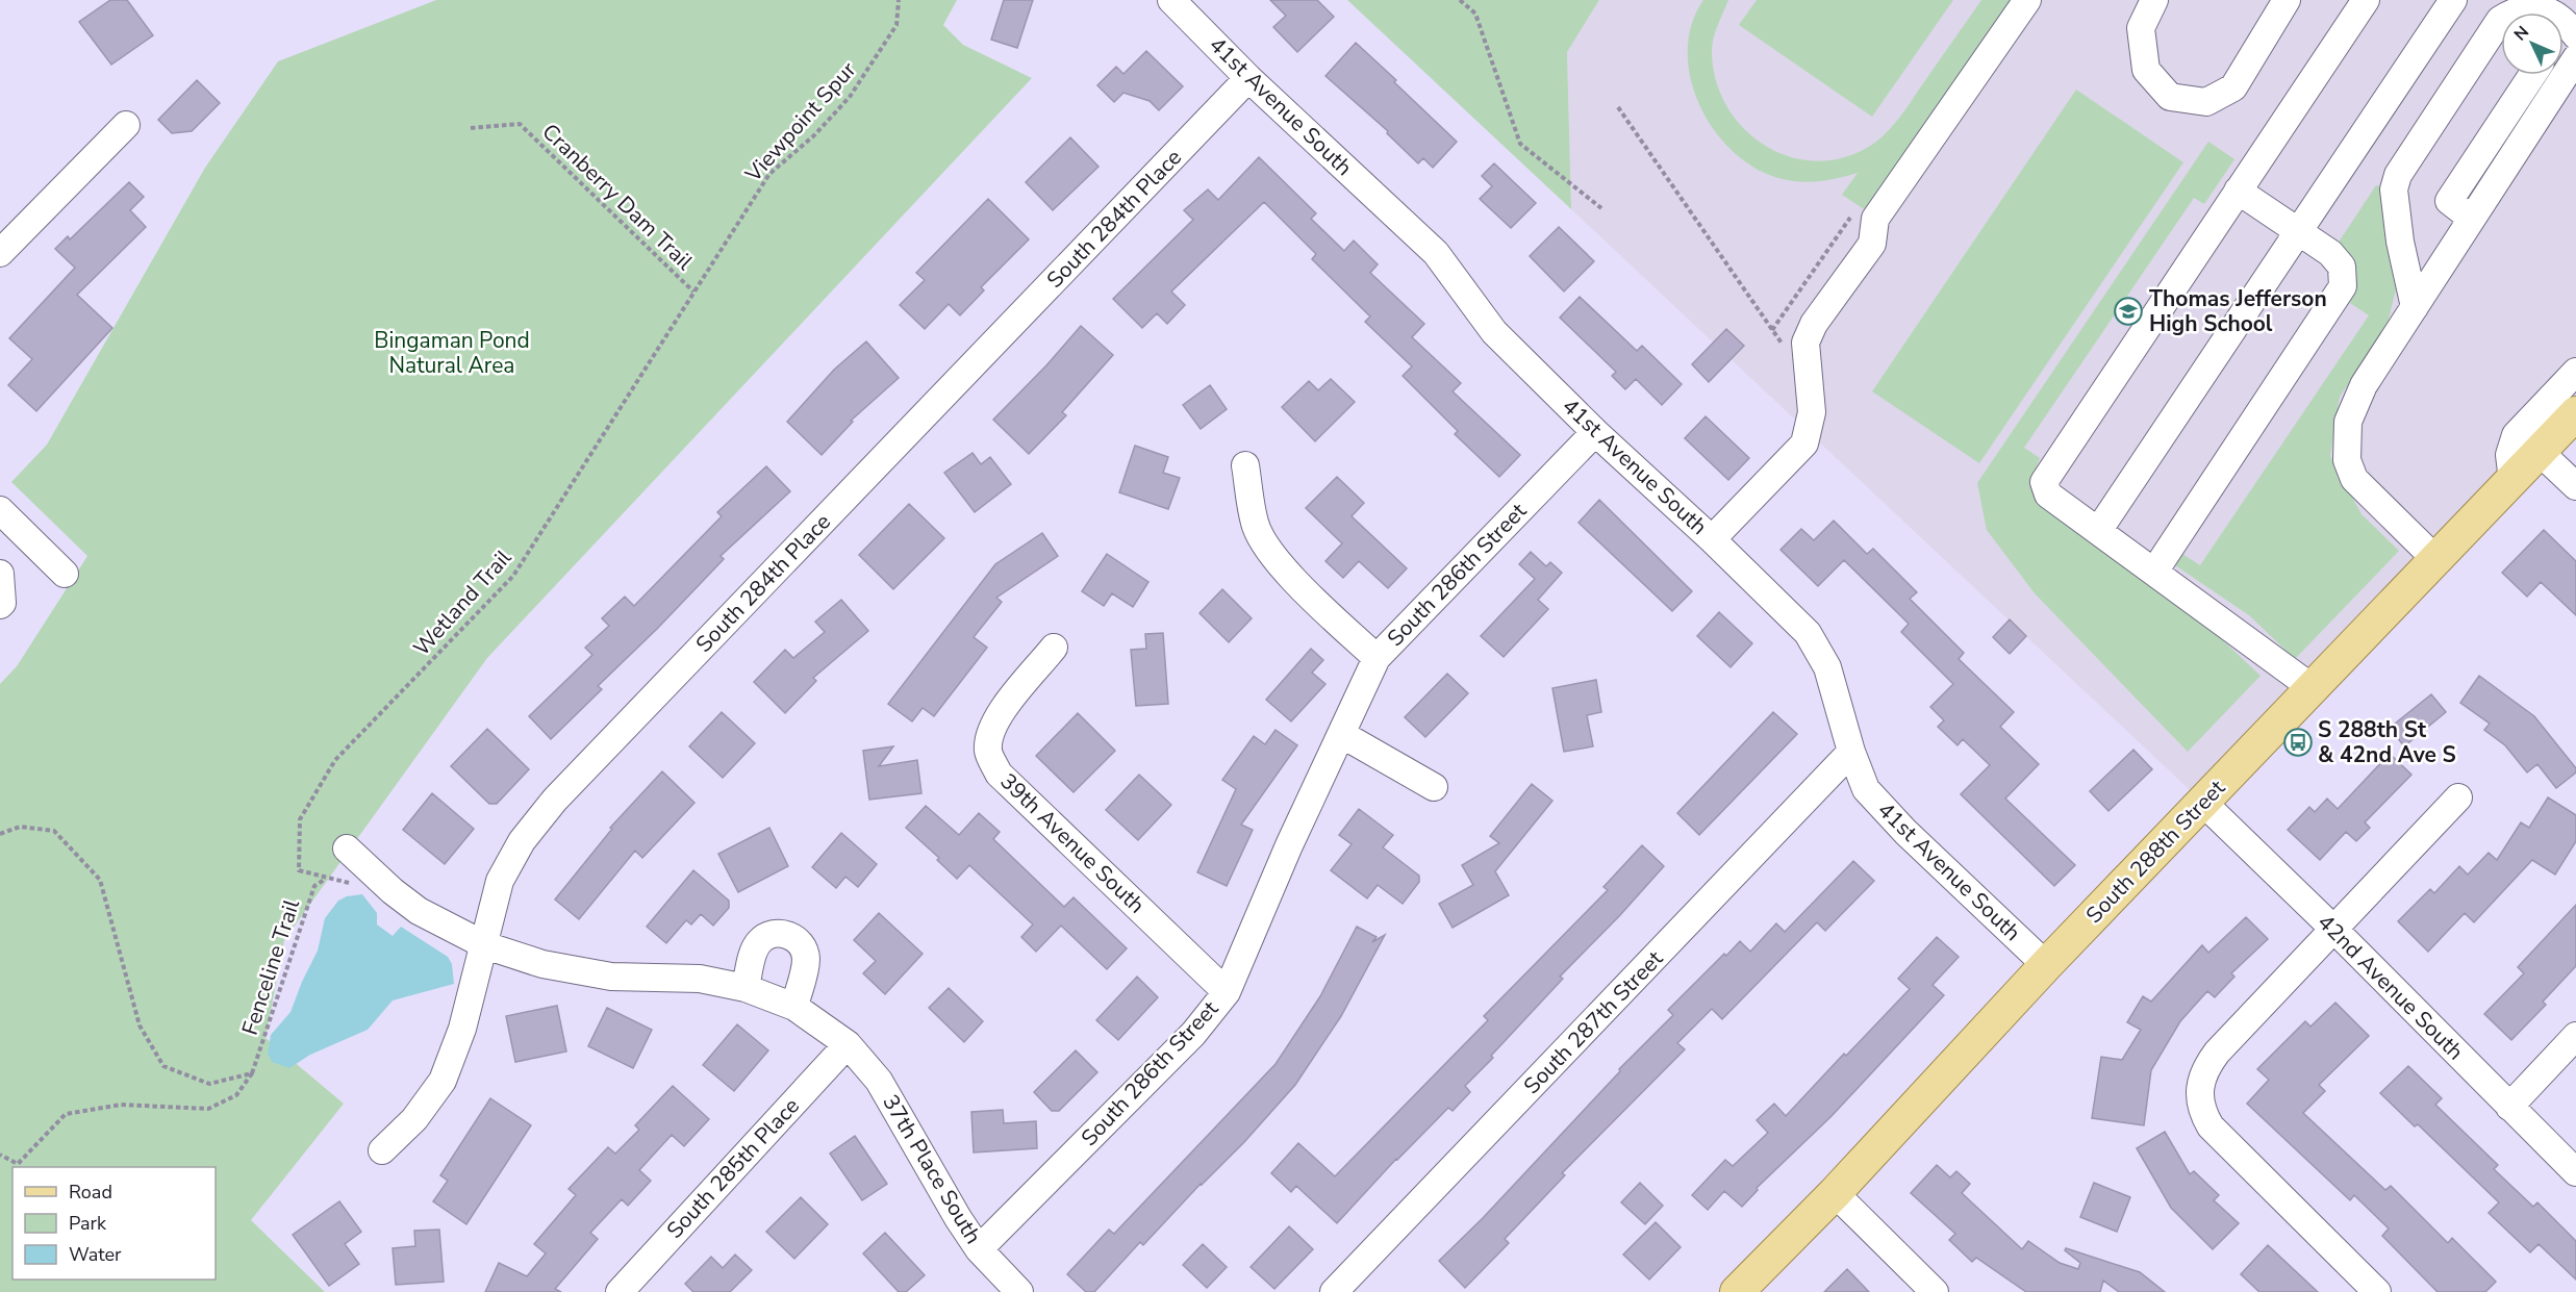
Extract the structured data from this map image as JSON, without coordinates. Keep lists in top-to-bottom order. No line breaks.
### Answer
{"streets":{"main road":["South 288th Street"],"street":["41st Avenue South","South 284th Place","South 286th Street","39th Avenue South","42nd Avenue South","South 287th Street","South 285th Place","37th Place South"],"path":["Viewpoint Spur","Cranberry Dam Trail","Wetland Trail","Fenceline Trail"]},"crossings":[["41st Avenue South","South 284th Place"],["41st Avenue South","South 286th Street"],["41st Avenue South","South 288th Street"],["41st Avenue South","South 287th Street"],["Viewpoint Spur","Cranberry Dam Trail"],["Viewpoint Spur","Wetland Trail"],["Cranberry Dam Trail","Wetland Trail"],["South 284th Place","37th Place South"],["South 286th Street","39th Avenue South"],["South 286th Street","37th Place South"],["Wetland Trail","Fenceline Trail"],["South 288th Street","42nd Avenue South"],["South 285th Place","37th Place South"]],"parks":["Bingaman Pond Natural Area"],"places":{"school or university":["Thomas Jefferson High School"],"bus stop":["S 288th St & 42nd Ave S"]},"legend":["Road","Park","Water"],"north":"top left"}
